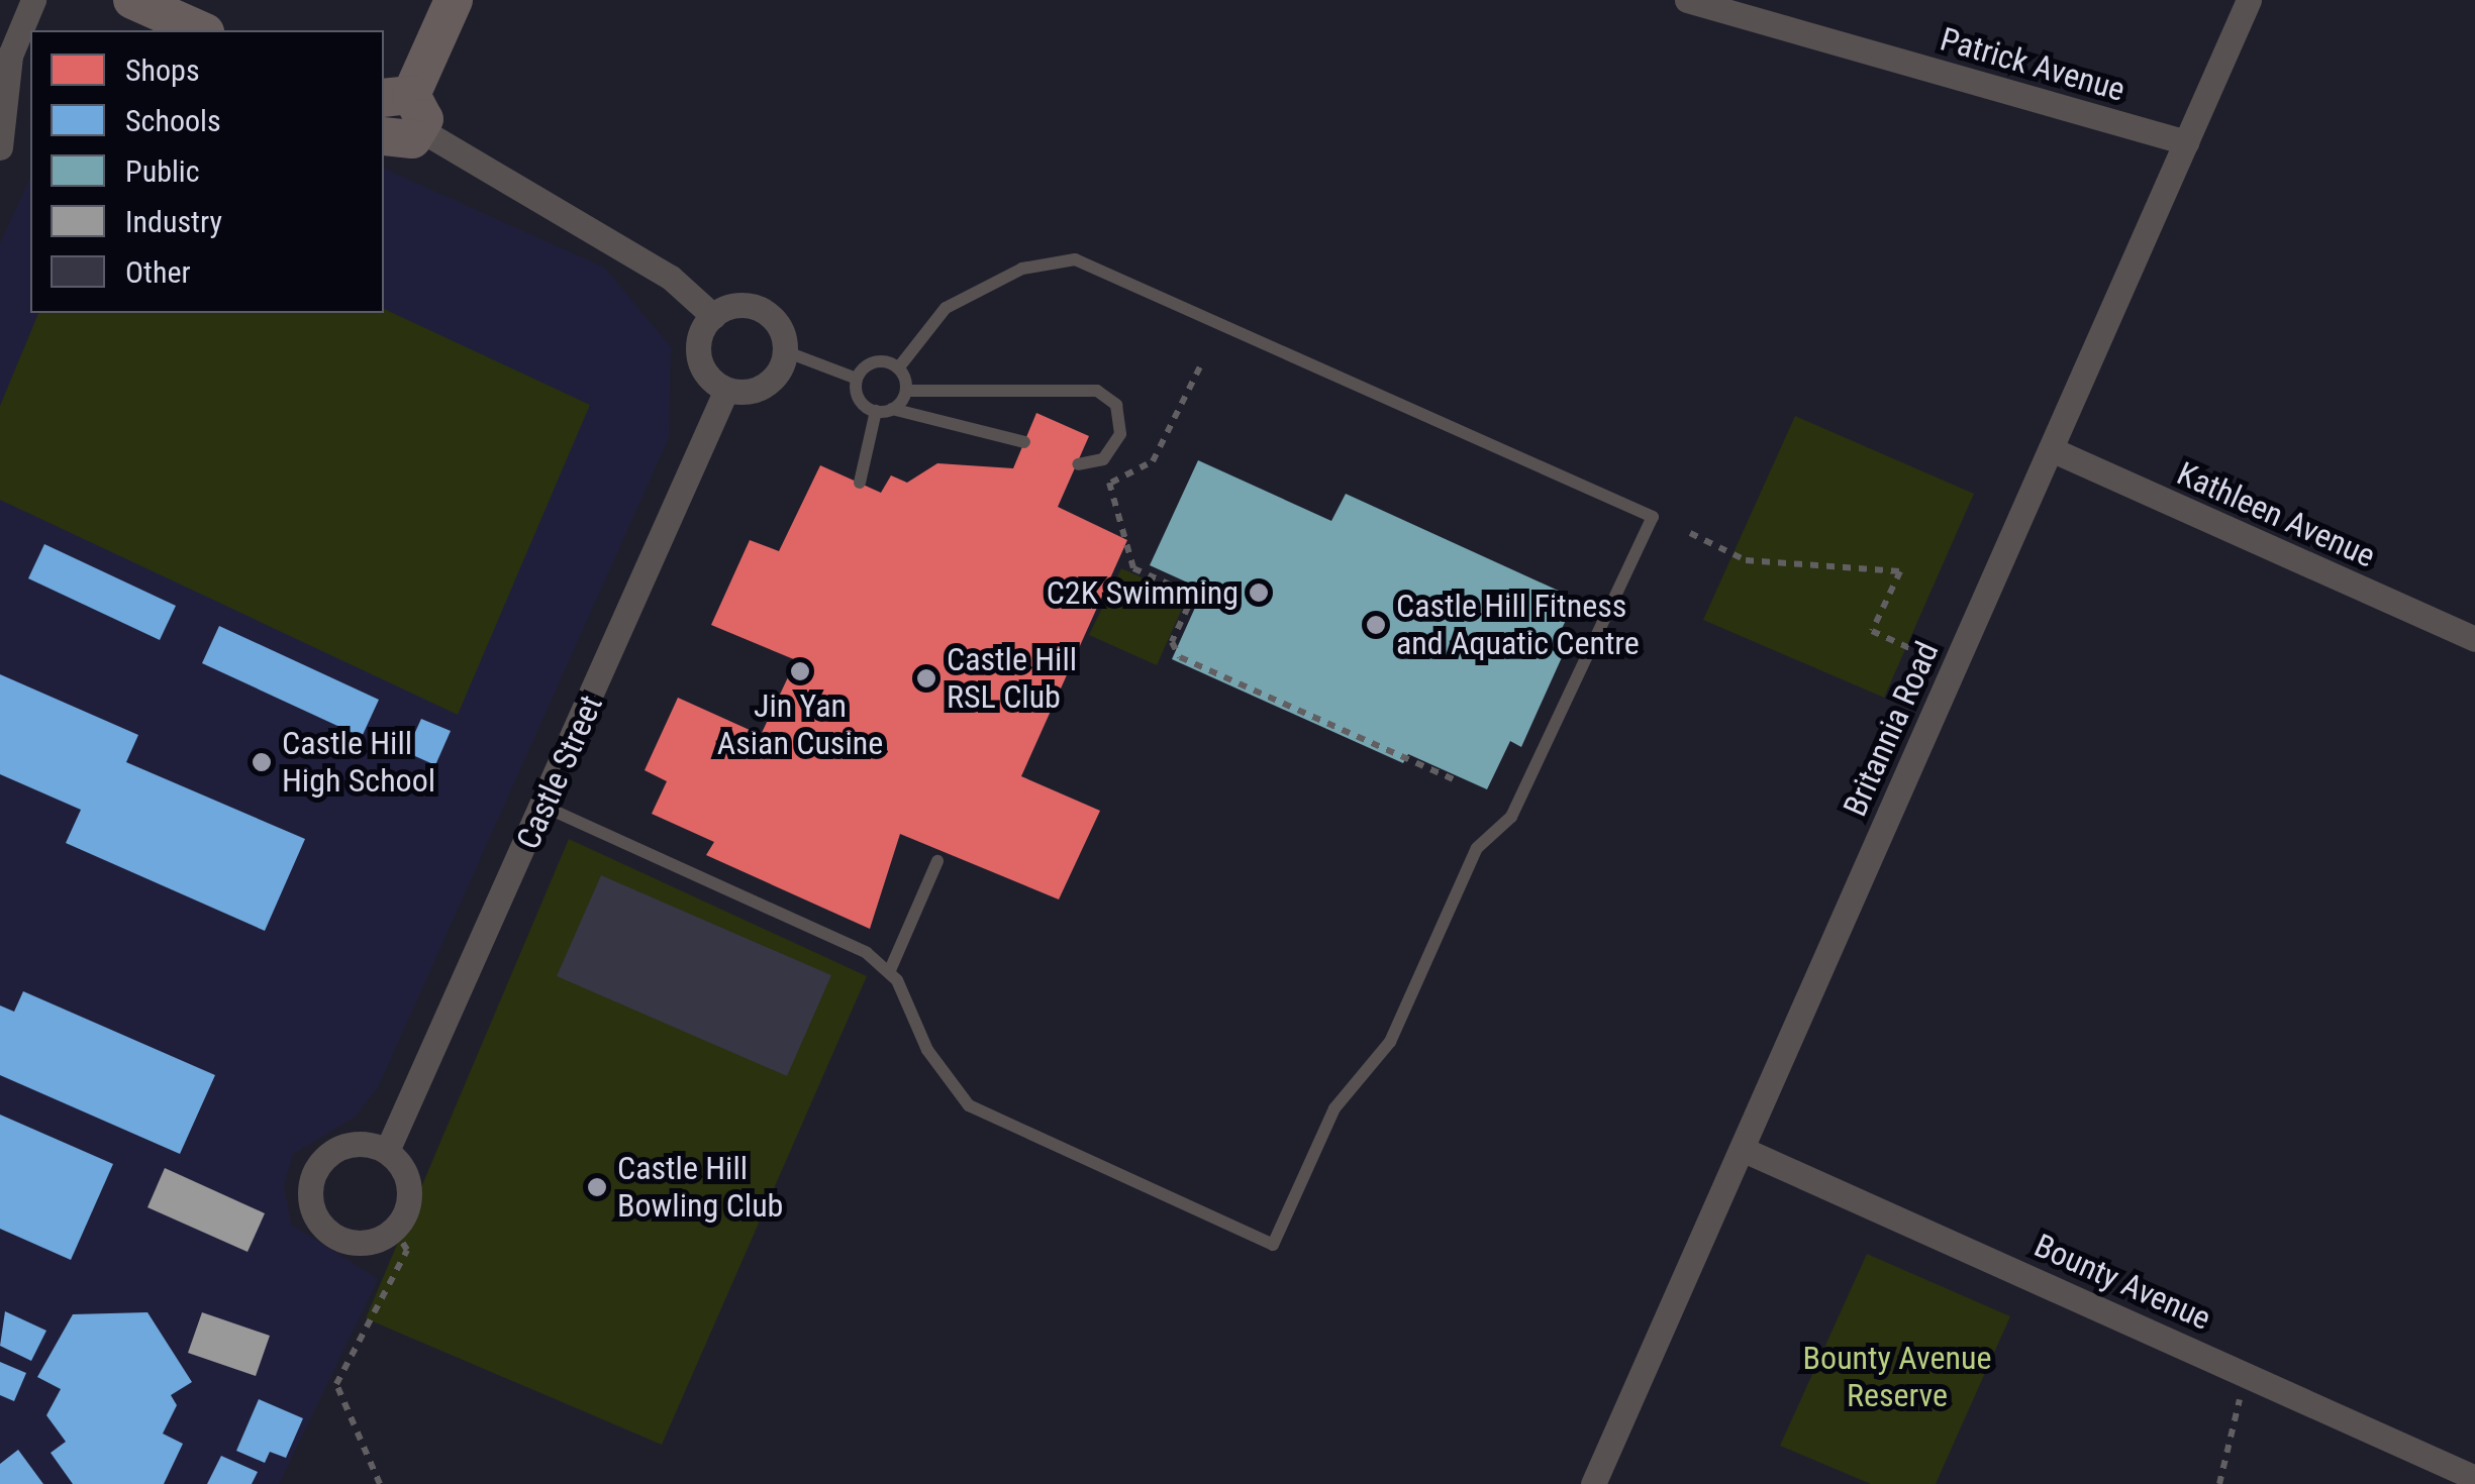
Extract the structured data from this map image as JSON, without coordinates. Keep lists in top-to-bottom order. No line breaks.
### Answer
{"streets":{"street":["Patrick Avenue","Kathleen Avenue","Britannia Road","Castle Street","Bounty Avenue"]},"crossings":[["Patrick Avenue","Britannia Road"],["Kathleen Avenue","Britannia Road"],["Britannia Road","Bounty Avenue"]],"parks":["Bounty Avenue Reserve"],"places":["C2K Swimming","Castle Hill Fitness and Aquatic Centre","Jin Yan Asian Cusine","Castle Hill RSL Club","Castle Hill High School","Castle Hill Bowling Club"],"legend":["Shops","Schools","Public","Industry","Other"]}
